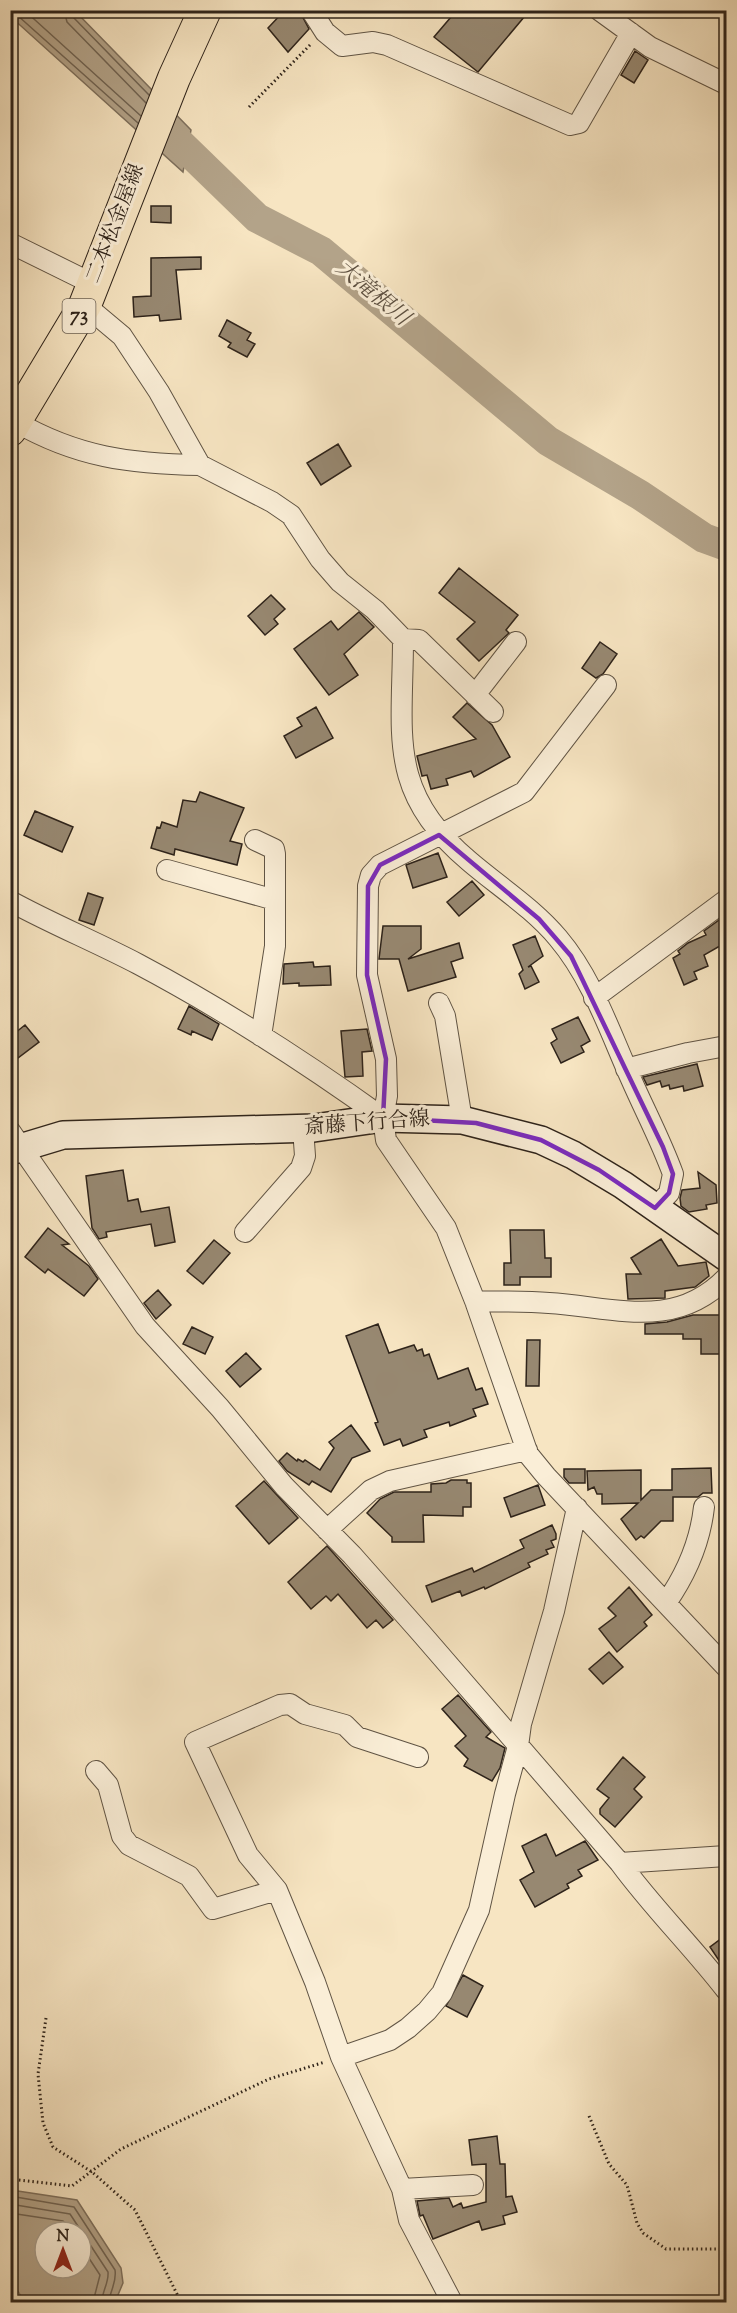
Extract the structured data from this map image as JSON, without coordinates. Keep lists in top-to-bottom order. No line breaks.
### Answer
{"streets":{"main road":["二本松金屋線","73","斎藤下行合線"]},"water":["大滝根川"],"north":"top"}
